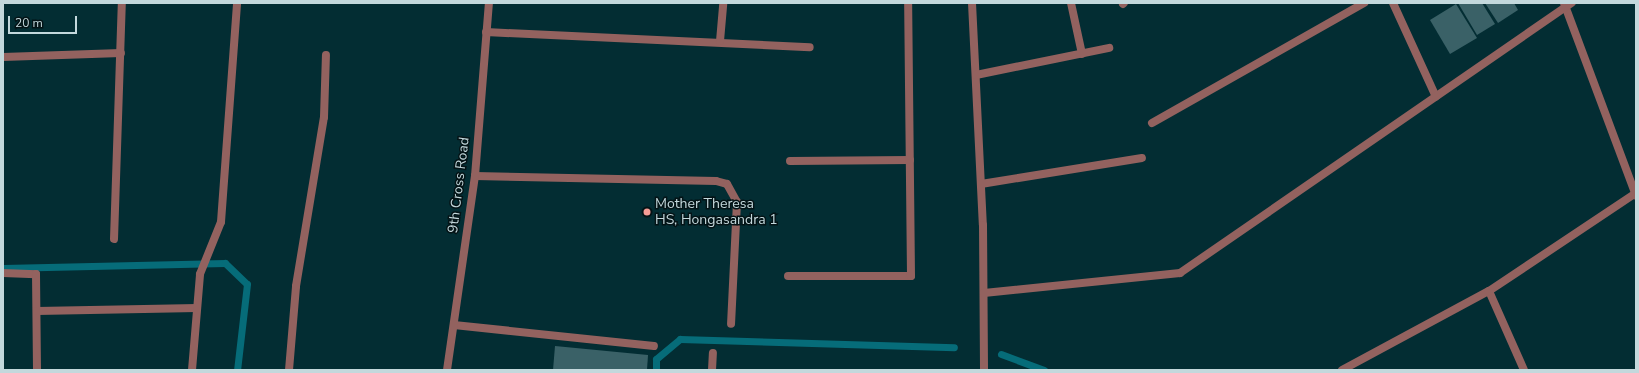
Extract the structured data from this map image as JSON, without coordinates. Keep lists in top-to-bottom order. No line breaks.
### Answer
{"streets":{"street":["9th Cross Road"]},"places":["Mother Theresa HS, Hongasandra 1"],"scale_bar":"20 m"}
